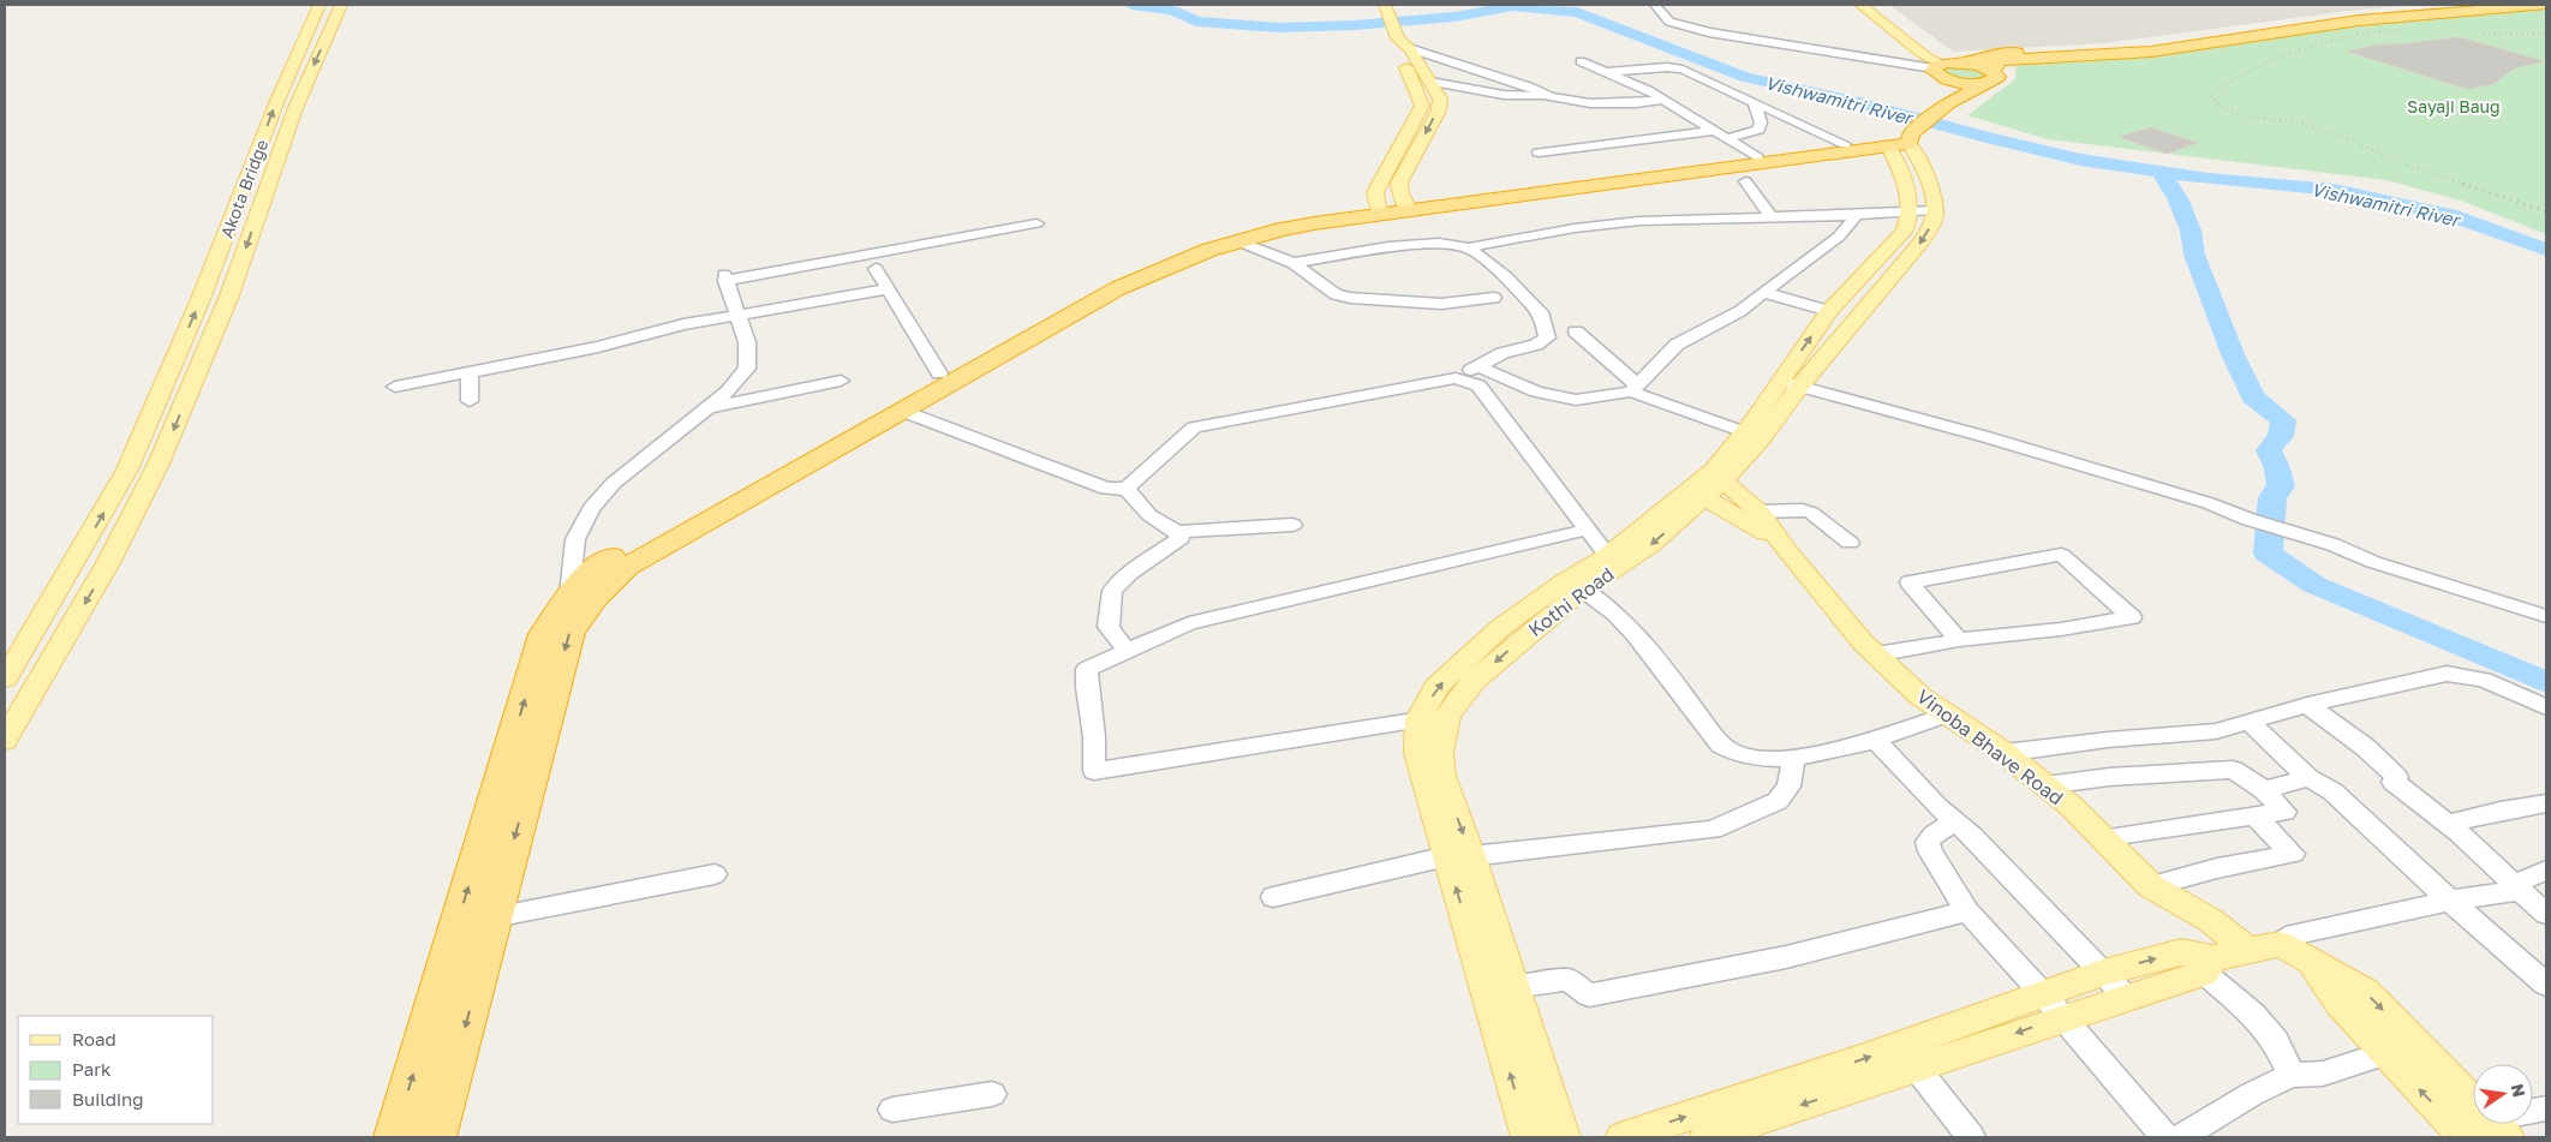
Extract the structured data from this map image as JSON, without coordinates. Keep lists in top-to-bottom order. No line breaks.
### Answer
{"streets":{"main road":["Akota Bridge","Kothi Road","Vinoba Bhave Road"]},"crossings":[["Kothi Road","Vinoba Bhave Road"]],"water":["Vishwamitri River"],"parks":["Sayaji Baug"],"legend":["Road","Park","Building"],"north":"right"}
